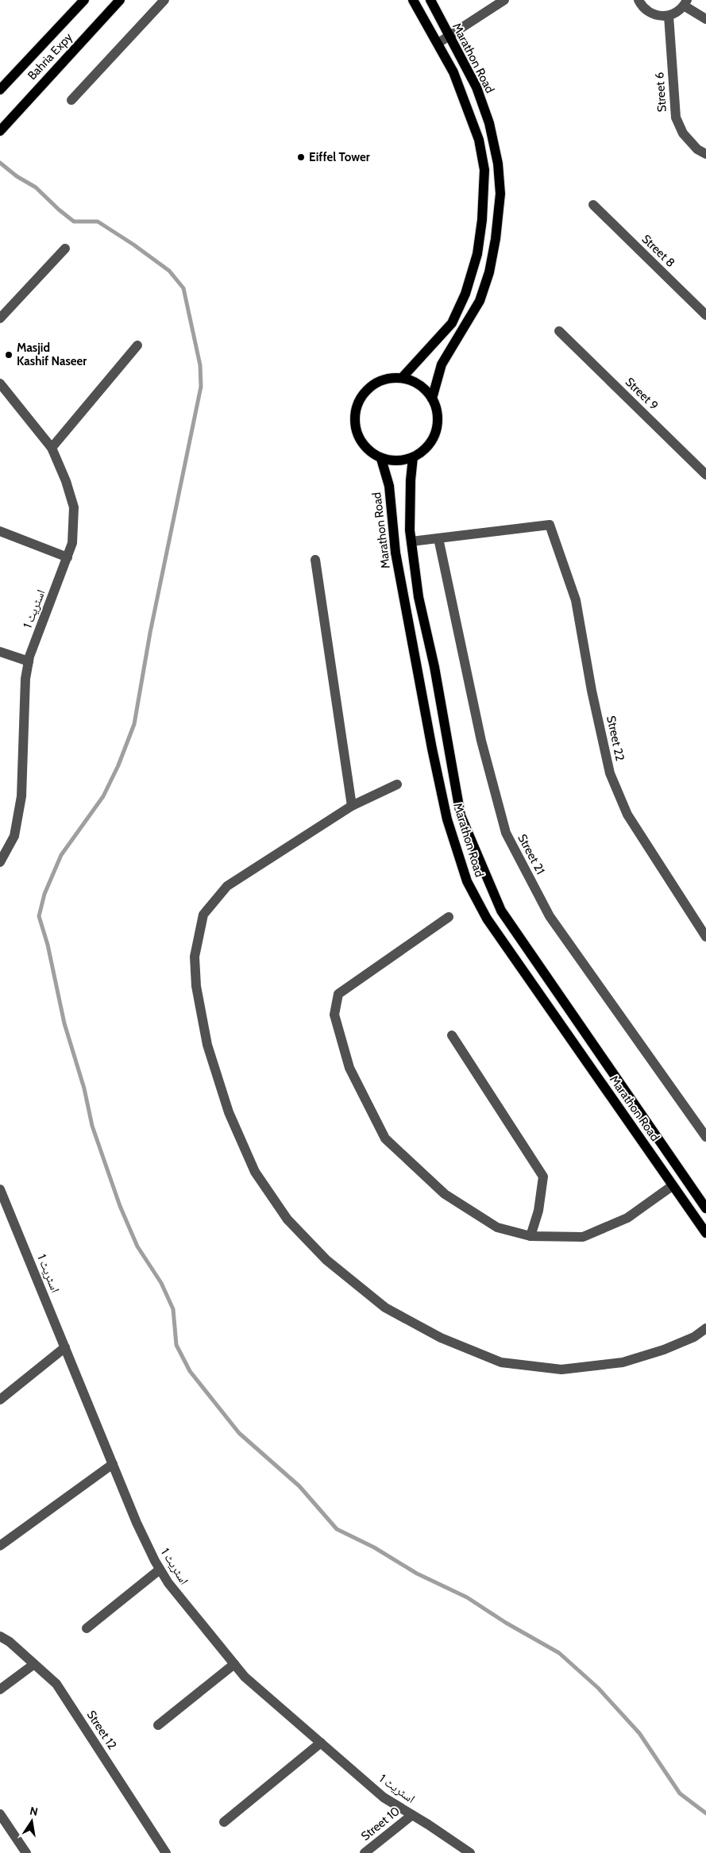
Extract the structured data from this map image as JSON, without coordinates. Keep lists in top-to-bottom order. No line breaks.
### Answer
{"streets":{"main road":["Bahria Expy","Marathon Road"],"street":["Street 6","Street 8","Street 9","اسٹریٹ 1","Street 22","Street 21","Street 12","Street 10"]},"crossings":[["اسٹریٹ 1","Street 10"],["Street 22","Street 21"]],"places":["Eiffel Tower","Masjid Kashif Naseer"],"north":"top"}
